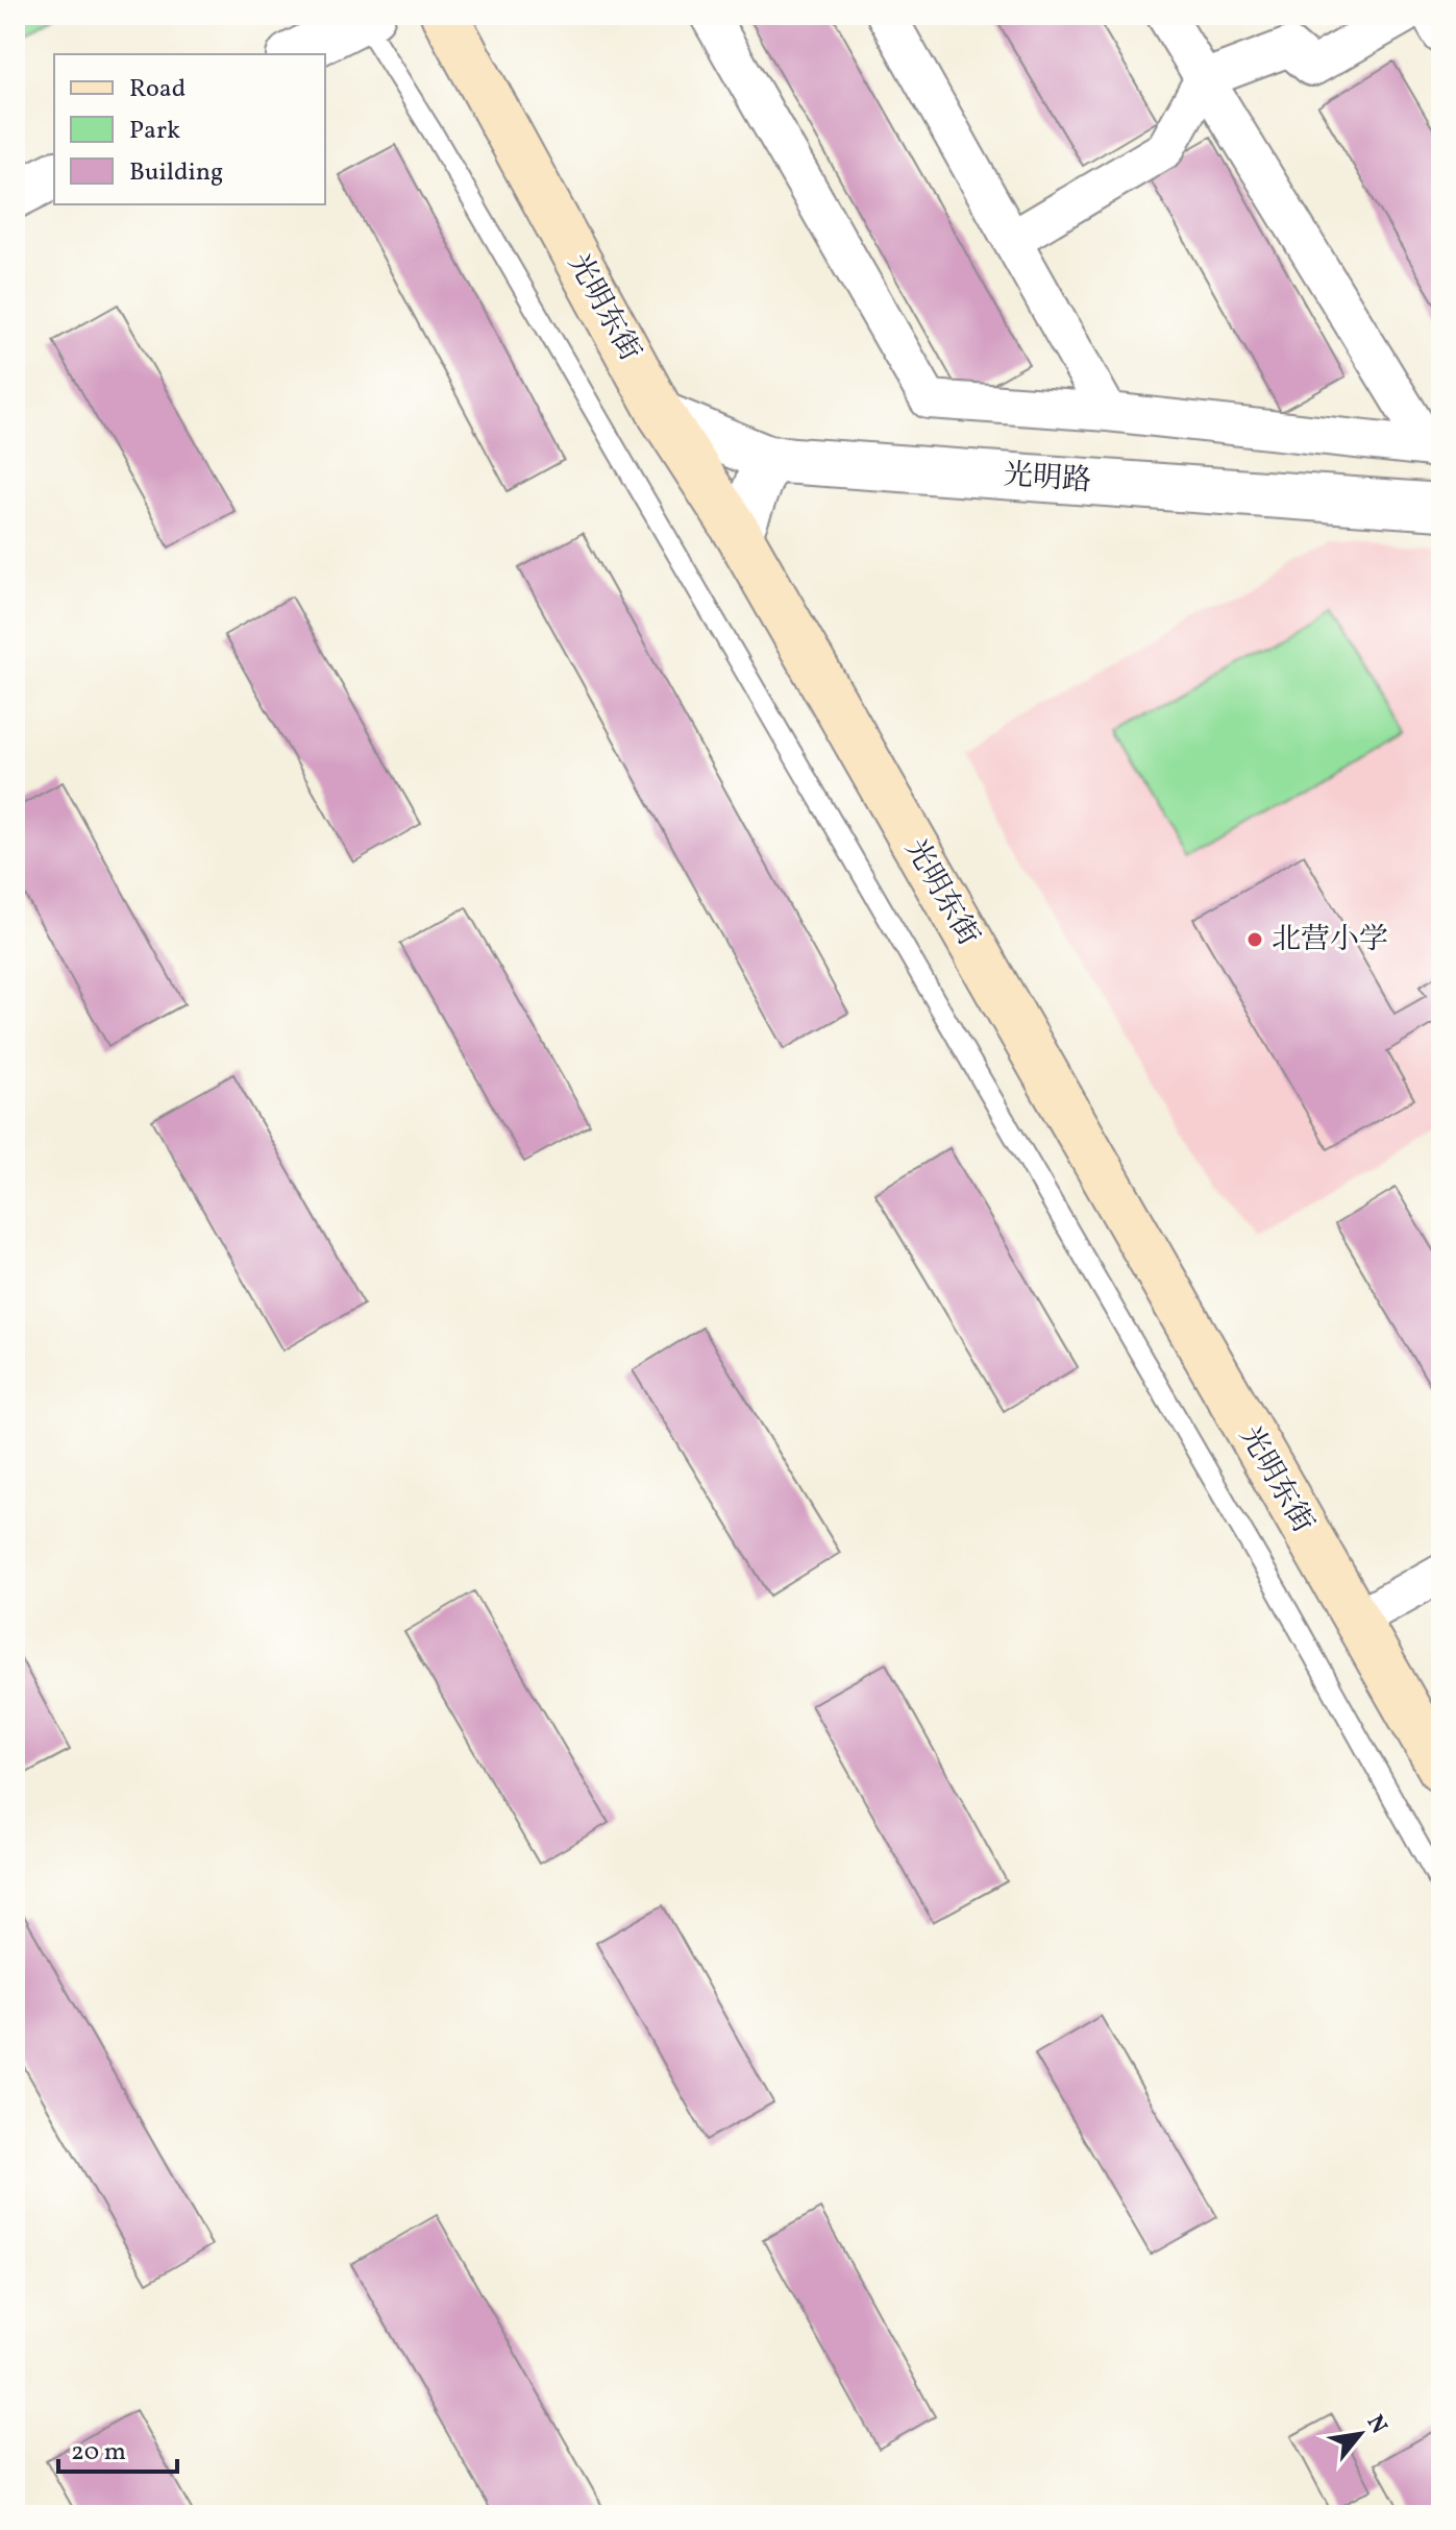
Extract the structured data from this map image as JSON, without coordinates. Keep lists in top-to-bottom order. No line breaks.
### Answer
{"streets":{"main road":["光明东街"],"street":["光明路"]},"crossings":[["光明东街","光明路"]],"places":["北营小学"],"legend":["Road","Park","Building"],"scale_bar":"20 m","north":"top right"}
